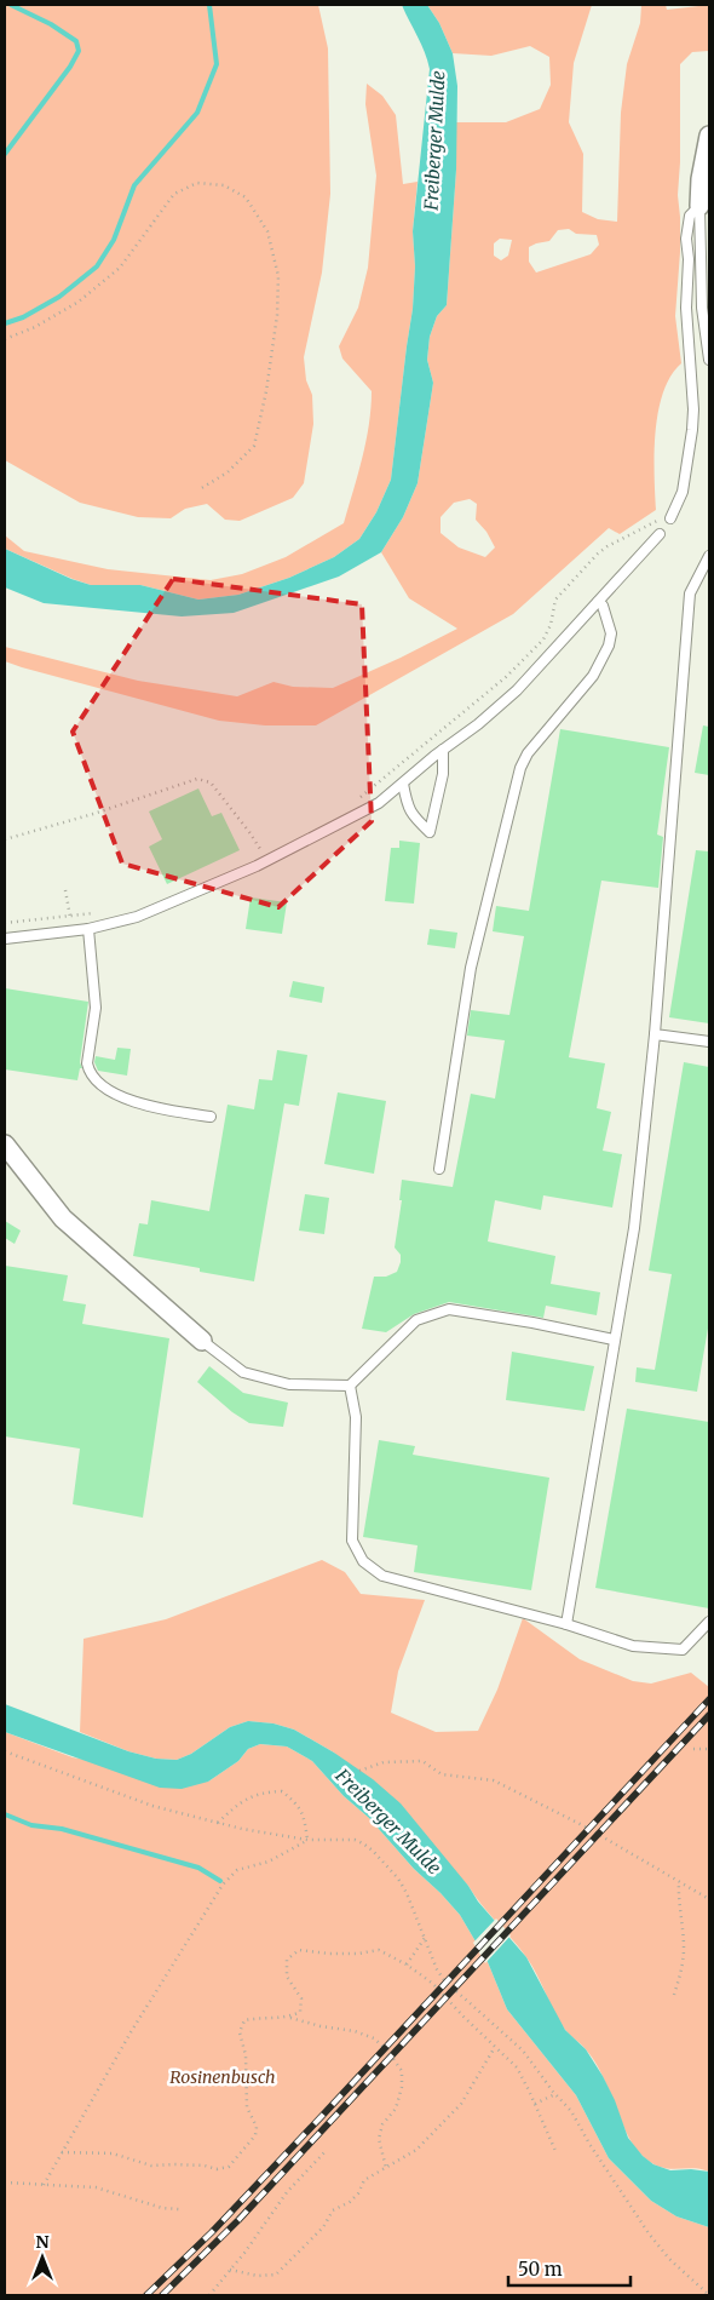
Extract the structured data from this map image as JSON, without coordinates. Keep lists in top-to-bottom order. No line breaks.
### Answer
{"water":["Freiberger Mulde"],"parks":["Rosinenbusch"],"scale_bar":"50 m","north":"top"}
